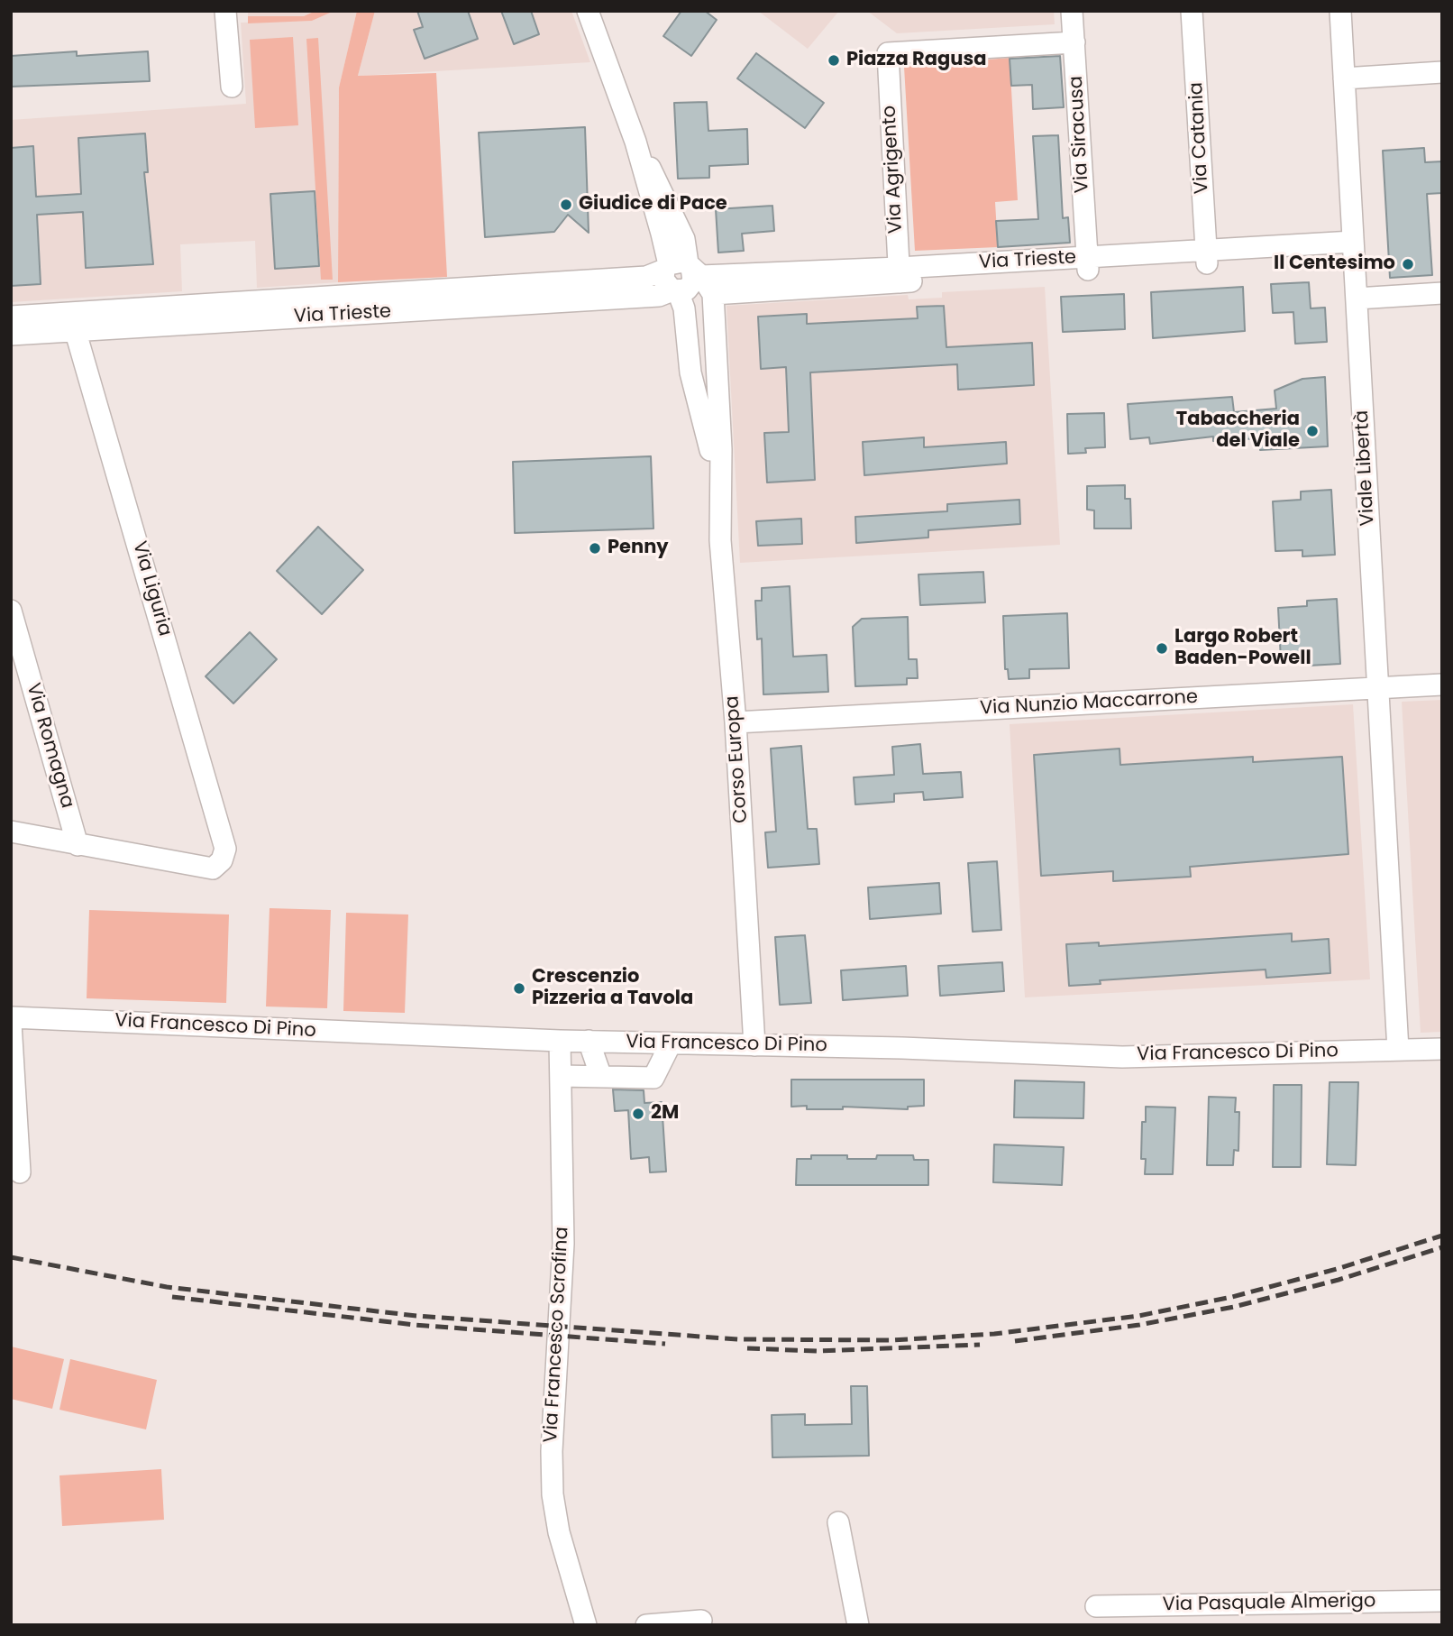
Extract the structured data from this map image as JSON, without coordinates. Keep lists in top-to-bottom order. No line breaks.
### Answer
{"streets":{"street":["Via Siracusa","Via Catania","Via Agrigento","Via Trieste","Viale Libertà","Via Liguria","Via Nunzio Maccarrone","Via Romagna","Corso Europa","Via Francesco Di Pino","Via Francesco Scrofina","Via Pasquale Almerigo"]},"crossings":[["Via Siracusa","Via Agrigento"],["Via Siracusa","Via Trieste"],["Via Catania","Via Trieste"],["Via Agrigento","Via Trieste"],["Via Trieste","Viale Libertà"],["Via Trieste","Via Liguria"],["Viale Libertà","Via Nunzio Maccarrone"],["Viale Libertà","Via Francesco Di Pino"],["Via Liguria","Via Romagna"],["Via Nunzio Maccarrone","Corso Europa"],["Corso Europa","Via Francesco Di Pino"],["Via Francesco Di Pino","Via Francesco Scrofina"]],"places":["Piazza Ragusa","Giudice di Pace","Il Centesimo","Tabaccheria del Viale","Penny","Largo Robert Baden-Powell","Crescenzio Pizzeria a Tavola","2M"]}
